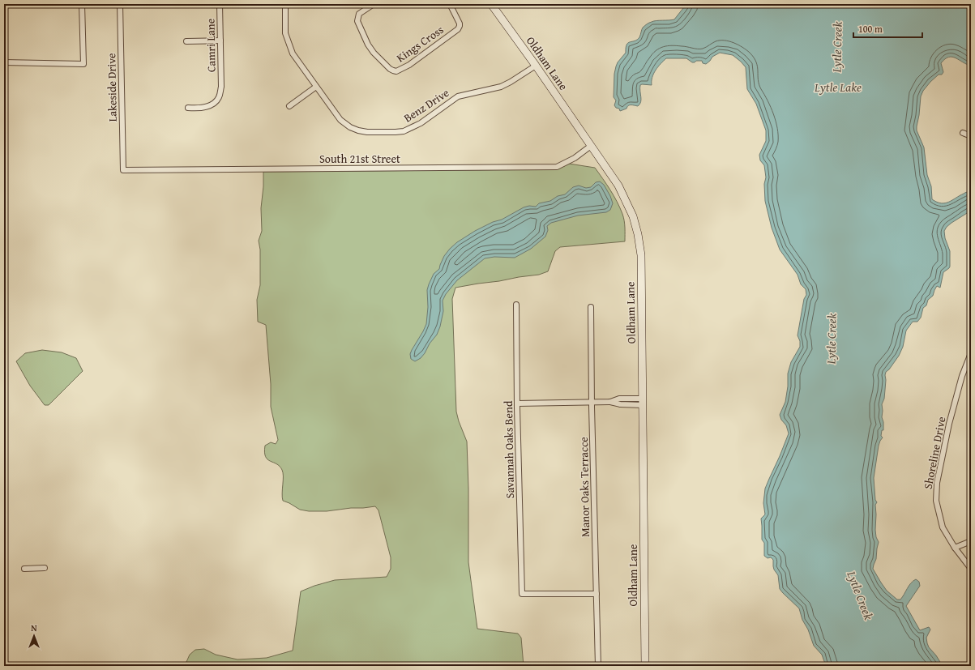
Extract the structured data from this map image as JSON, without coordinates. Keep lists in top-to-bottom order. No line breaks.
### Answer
{"streets":{"main road":["Oldham Lane"],"street":["Kings Cross","Camri Lane","Lakeside Drive","Benz Drive","South 21st Street","Savannah Oaks Bend","Shoreline Drive","Manor Oaks Terracce"]},"crossings":[["Oldham Lane","Benz Drive"],["Oldham Lane","South 21st Street"],["Lakeside Drive","South 21st Street"],["Savannah Oaks Bend","Manor Oaks Terracce"]],"water":["Lytle Creek","Lytle Lake"],"scale_bar":"100 m","north":"top"}
